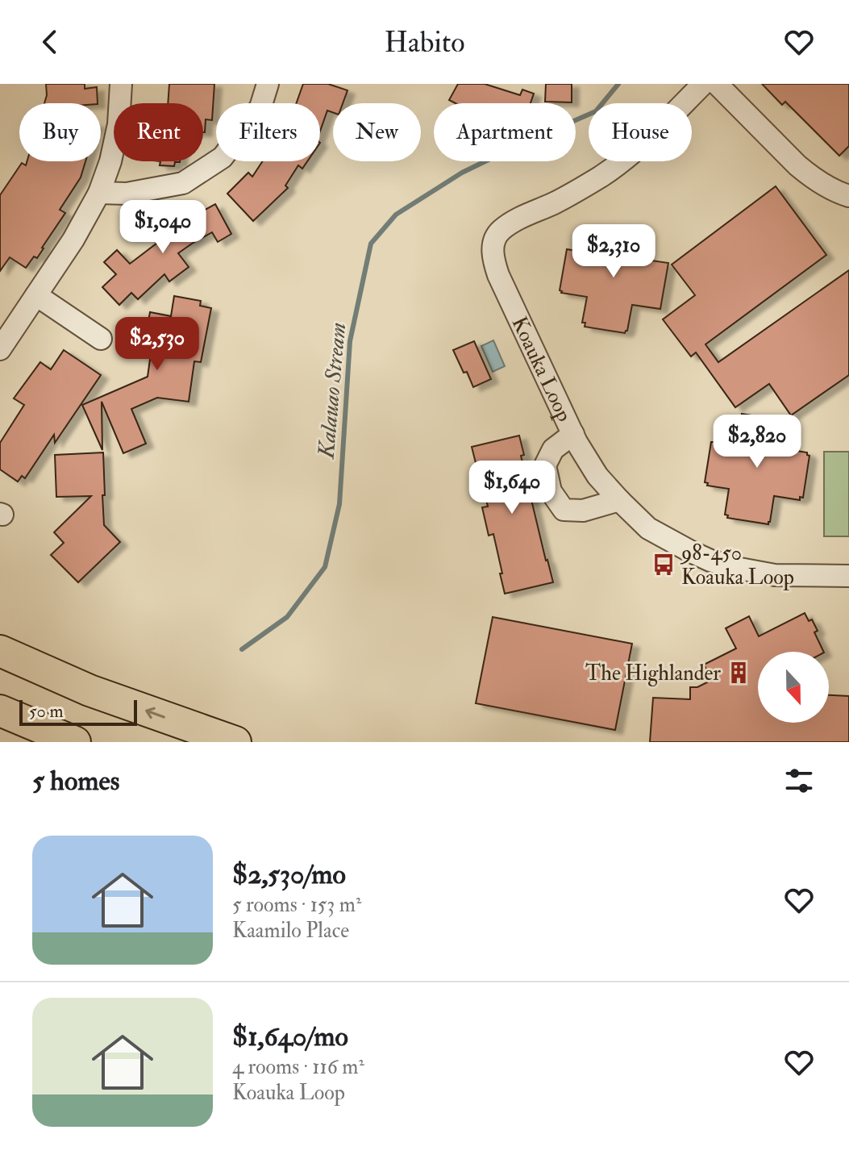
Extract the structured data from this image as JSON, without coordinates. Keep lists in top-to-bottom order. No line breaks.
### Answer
{"streets":{"street":["Koauka Loop"]},"water":["Kalauao Stream"],"places":{"bus stop":["98-450 Koauka Loop"],"building":["The Highlander"]},"scale_bar":"50 m","north":"bottom","page":{"header":"Habito","chip":["Buy","Rent","Filters","New","Apartment","House"],"price":["$1,040","$2,310","$2,530","$2,820","$1,640"],"scale":"50 m","heading":"5 homes","list":[{"name":"$2,530/mo","note":"5 rooms · 153 m² · Kaamilo Place"},{"name":"$1,640/mo","note":"4 rooms · 116 m² · Koauka Loop"}]}}
